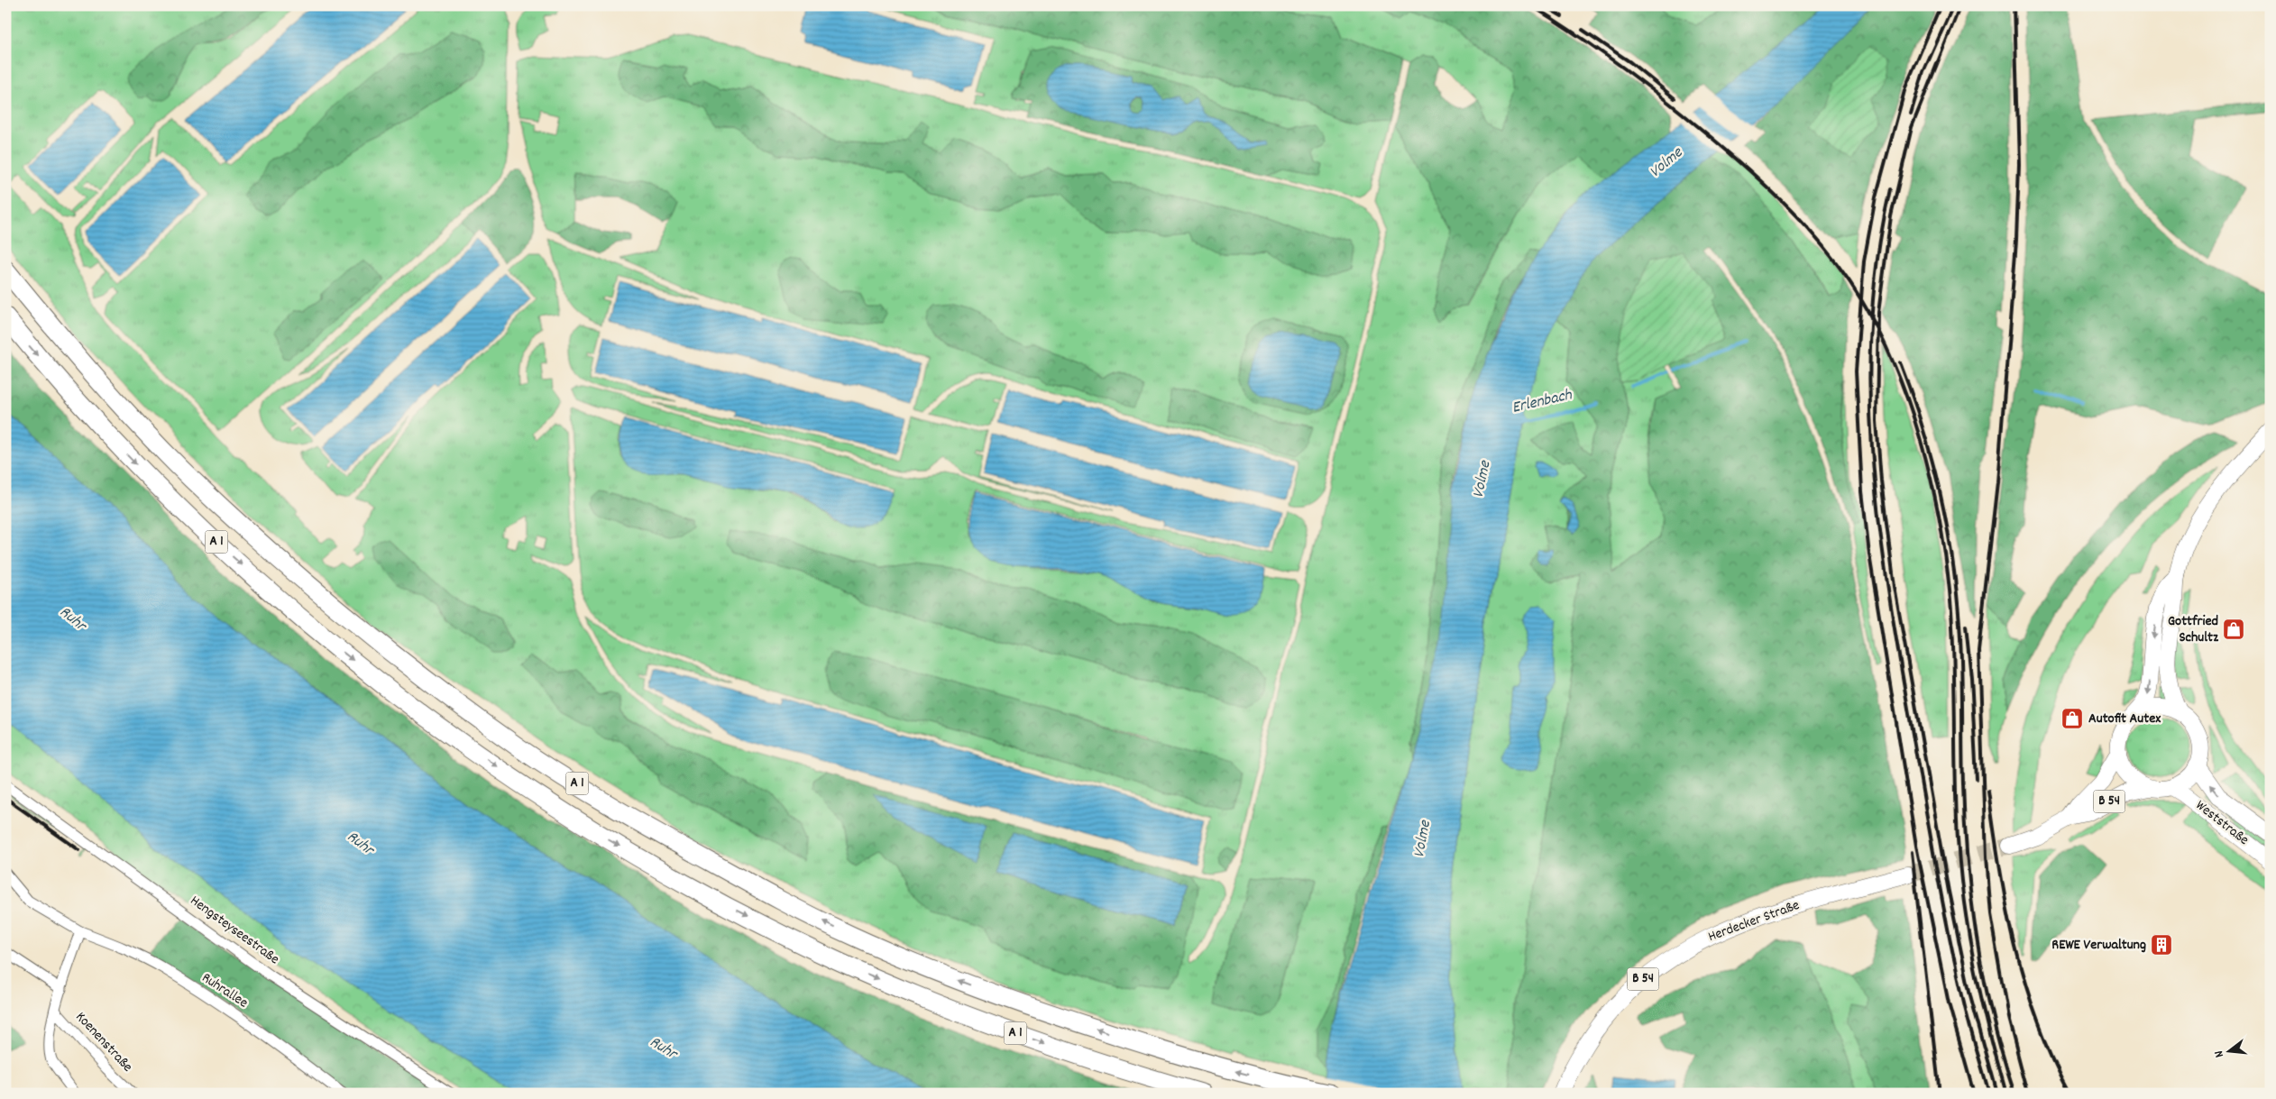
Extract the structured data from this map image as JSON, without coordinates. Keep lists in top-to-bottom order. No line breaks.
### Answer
{"streets":{"highway":["A 1"],"main road":["B 54","Weststraße","Herdecker Straße"],"street":["Hengsteyseestraße","Ruhrallee","Koenenstraße"]},"crossings":[["B 54","Weststraße"]],"water":["Volme","Erlenbach","Ruhr"],"places":{"shop":["Gottfried Schultz","Autofit Autex"],"building":["REWE Verwaltung"]},"north":"left"}
